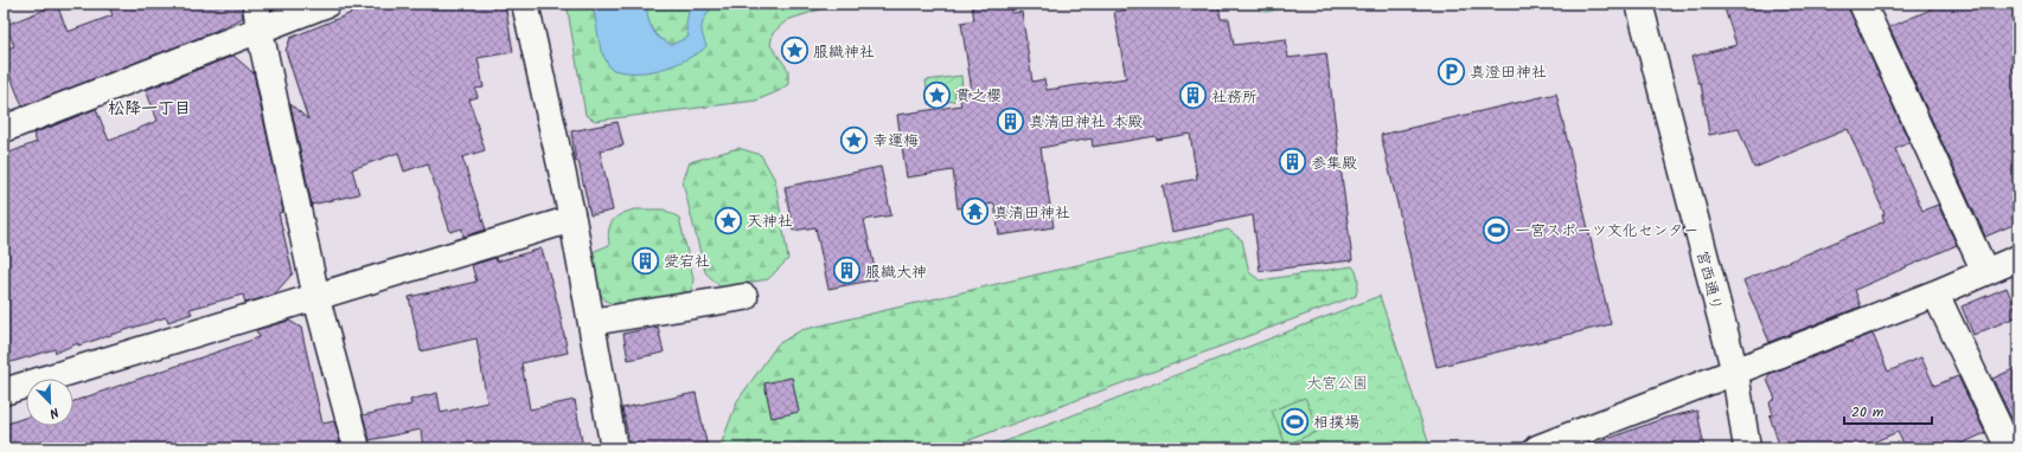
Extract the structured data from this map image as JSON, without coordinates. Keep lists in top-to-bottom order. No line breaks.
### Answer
{"streets":{"street":["宮西通り"]},"districts":["松降一丁目"],"parks":["大宮公園"],"places":{"place":["服織神社","貫之櫻","幸運梅","天神社"],"parking":["真澄田神社"],"building":["社務所","真清田神社 本殿","参集殿","愛宕社","服織大神"],"temple":["真清田神社"],"sports":["一宮スポーツ文化センター","相撲場"]},"scale_bar":"20 m","north":"bottom right"}
